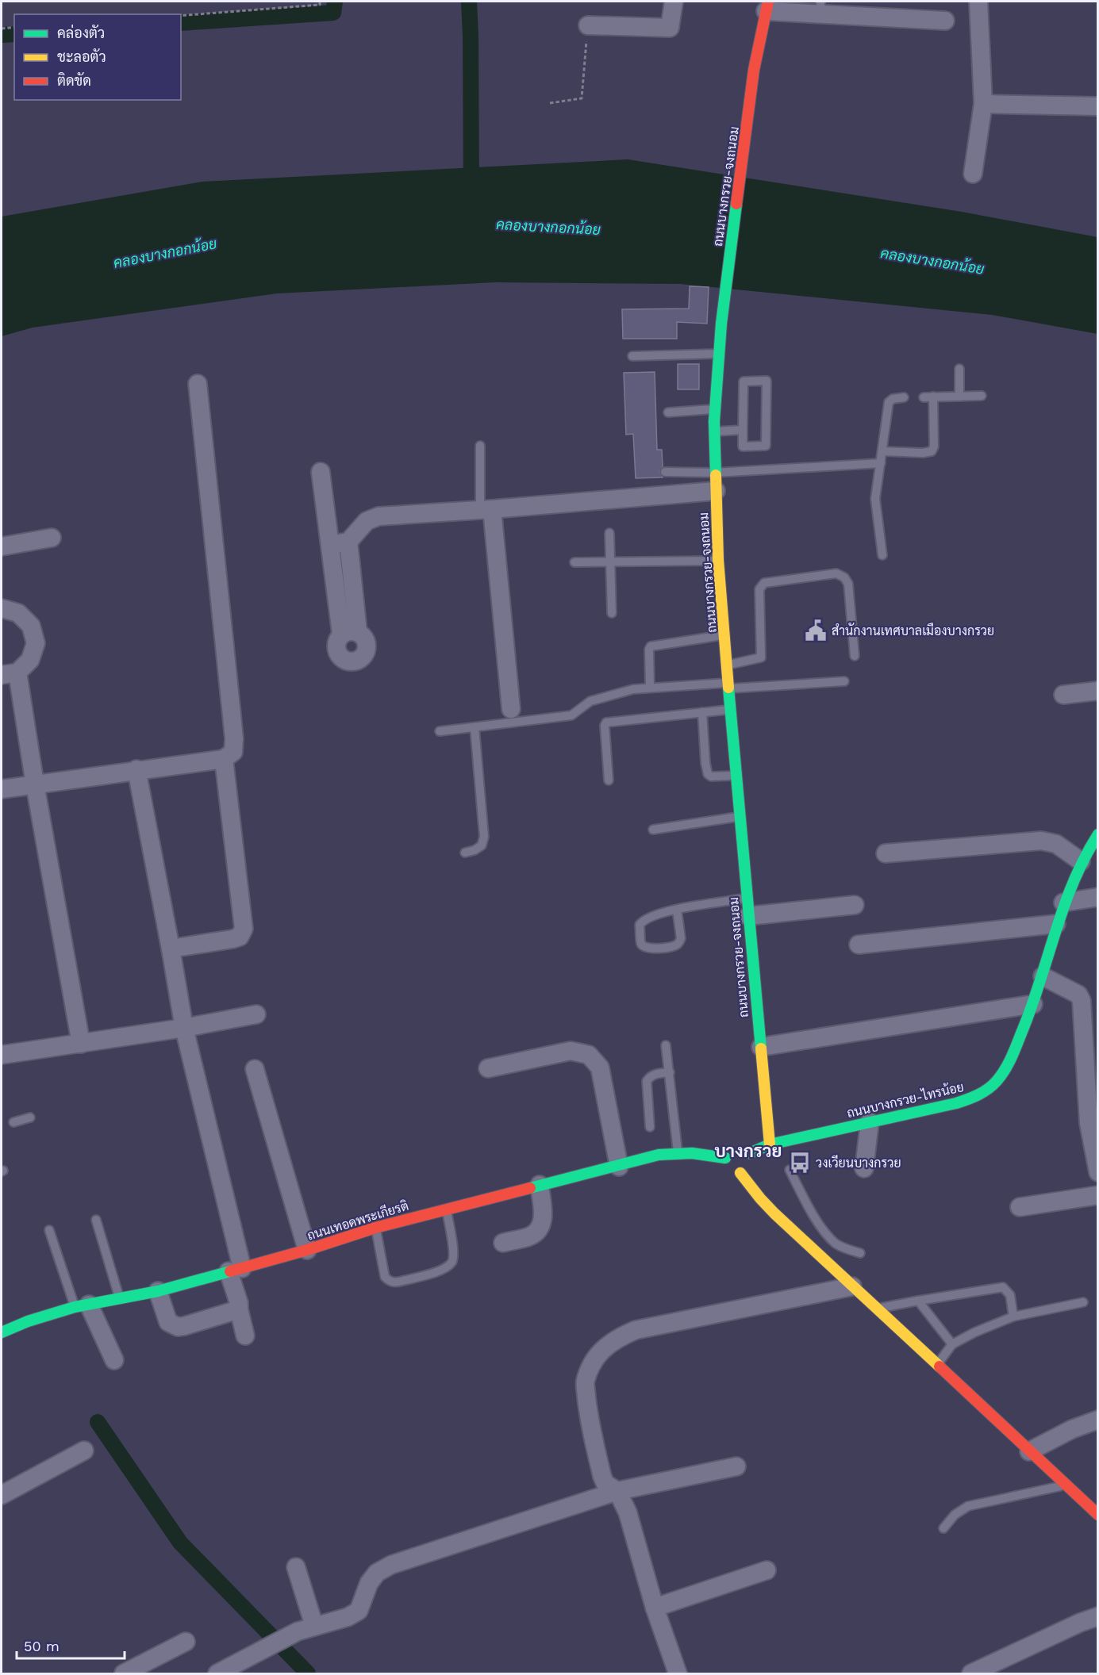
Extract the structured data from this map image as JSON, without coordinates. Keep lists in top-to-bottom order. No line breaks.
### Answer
{"streets":{"main road":["ถนนบางกรวย-จงถนอม","ถนนบางกรวย-ไทรน้อย","ถนนเทอดพระเกียรติ"]},"crossings":[["ถนนบางกรวย-จงถนอม","ถนนบางกรวย-ไทรน้อย"],["ถนนบางกรวย-ไทรน้อย","ถนนเทอดพระเกียรติ"]],"districts":["บางกรวย"],"water":["คลองบางกอกน้อย"],"places":{"public building":["สำนักงานเทศบาลเมืองบางกรวย"],"bus stop":["วงเวียนบางกรวย"]},"legend":["คล่องตัว","ชะลอตัว","ติดขัด"],"scale_bar":"50 m"}
